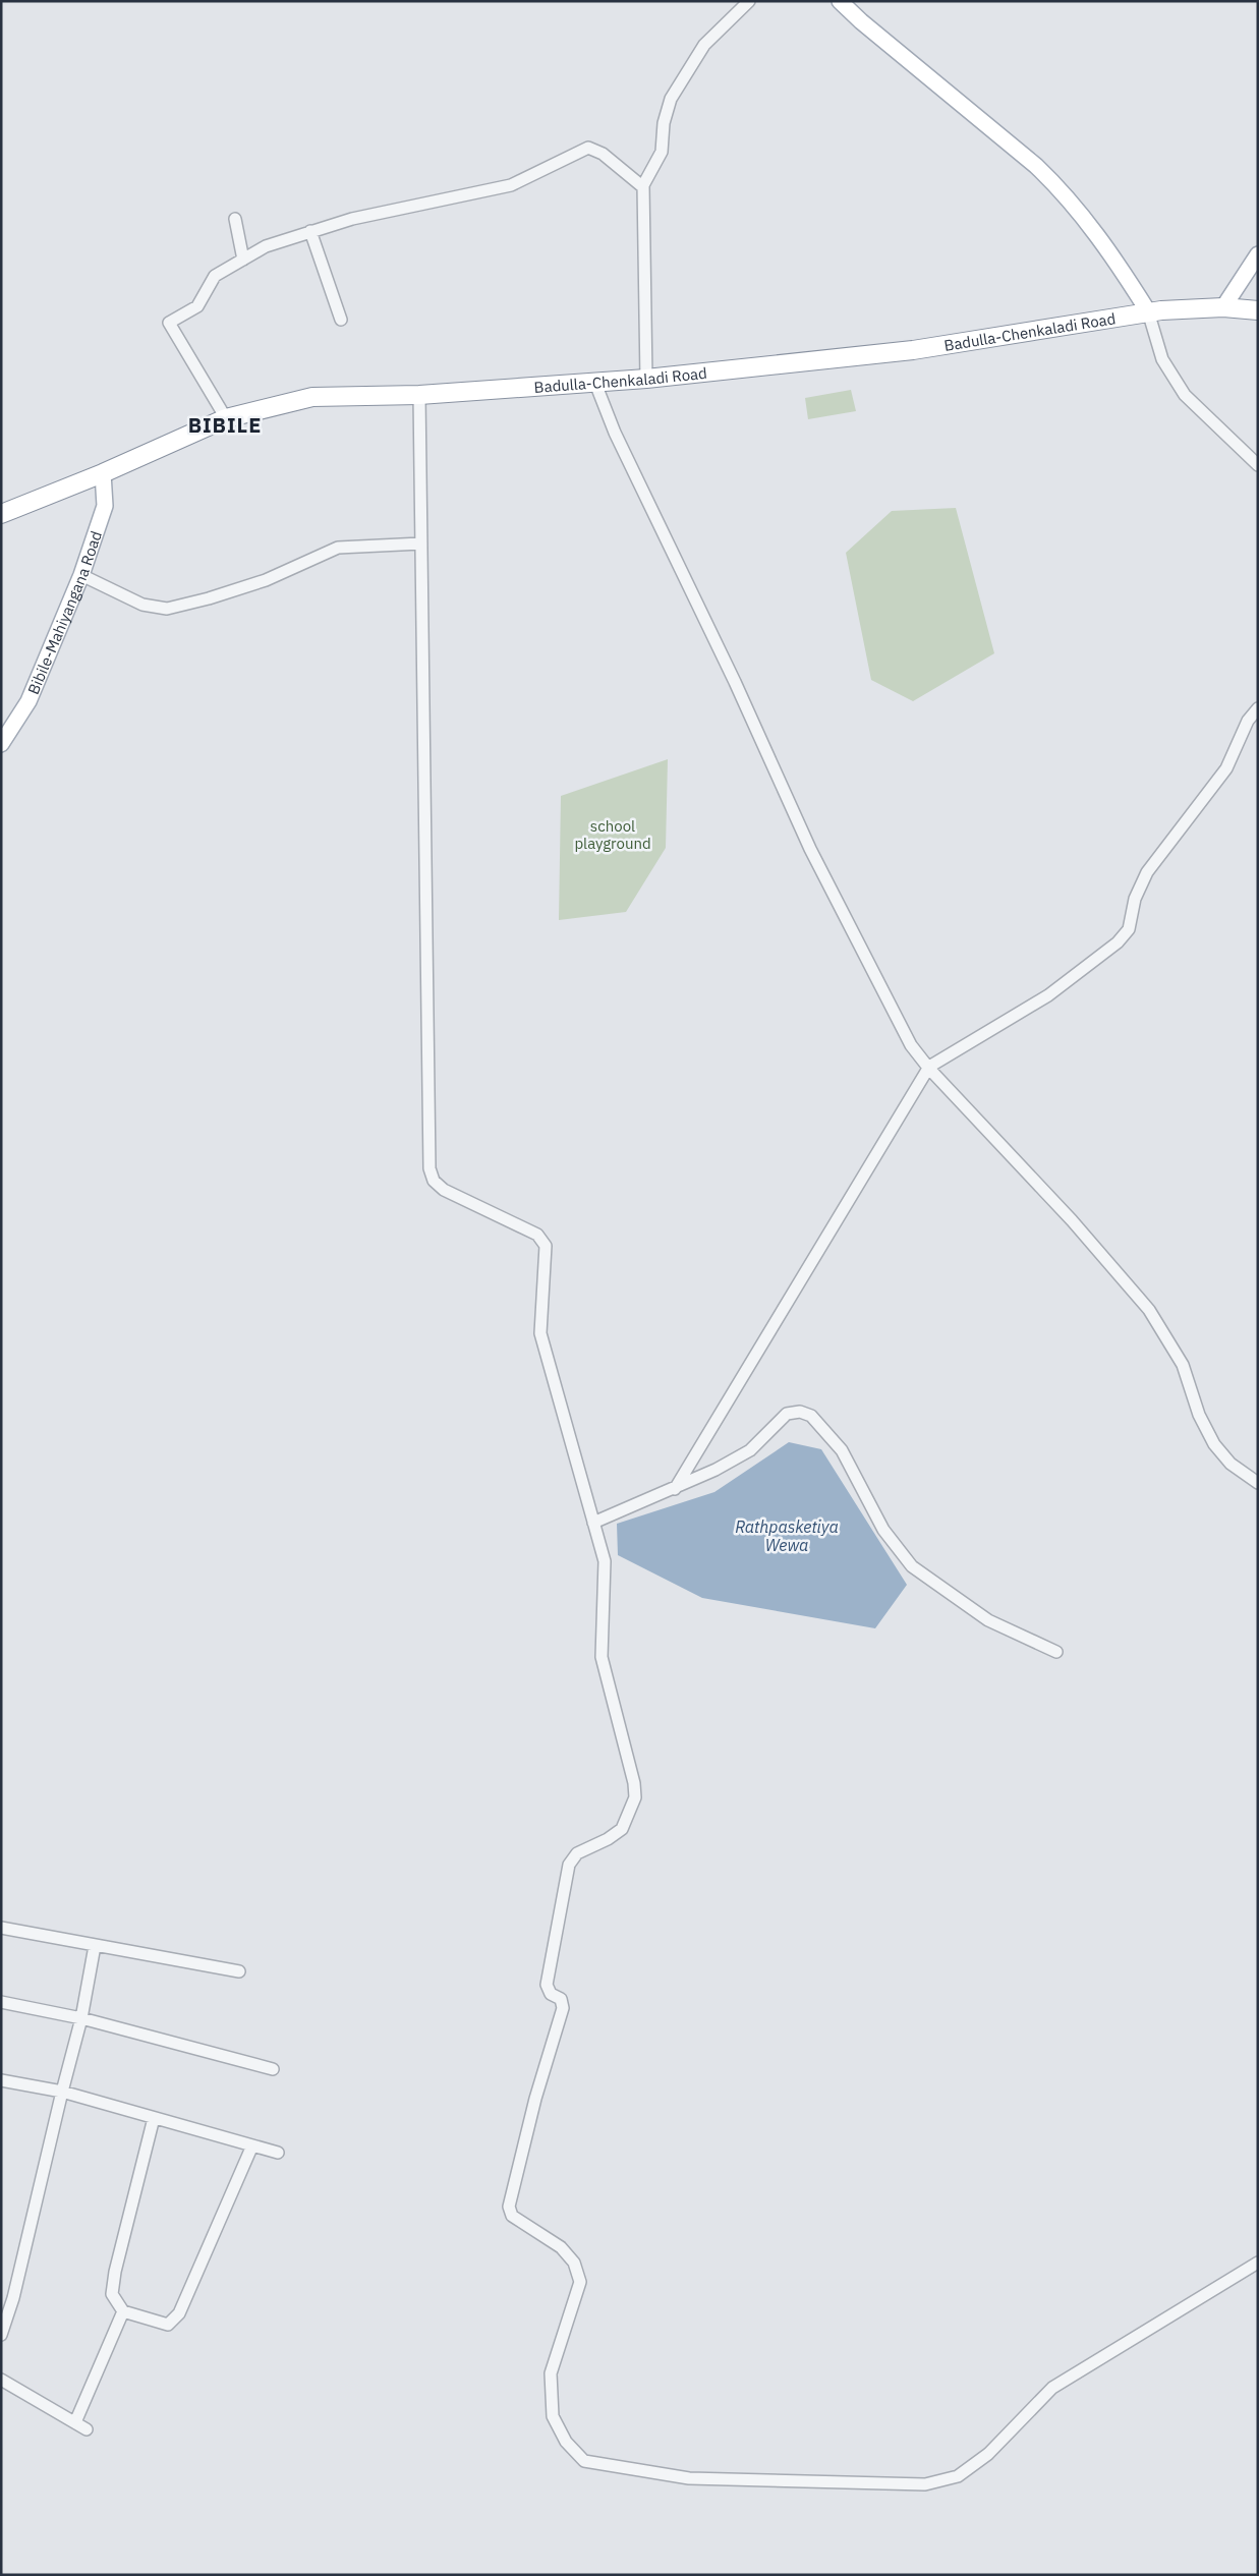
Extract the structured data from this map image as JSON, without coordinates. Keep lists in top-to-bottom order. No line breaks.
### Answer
{"streets":{"highway":["Badulla-Chenkaladi Road"],"main road":["Bibile-Mahiyangana Road"]},"crossings":[["Badulla-Chenkaladi Road","Bibile-Mahiyangana Road"]],"districts":["BIBILE"],"water":["Rathpasketiya Wewa"],"parks":["school playground"]}
